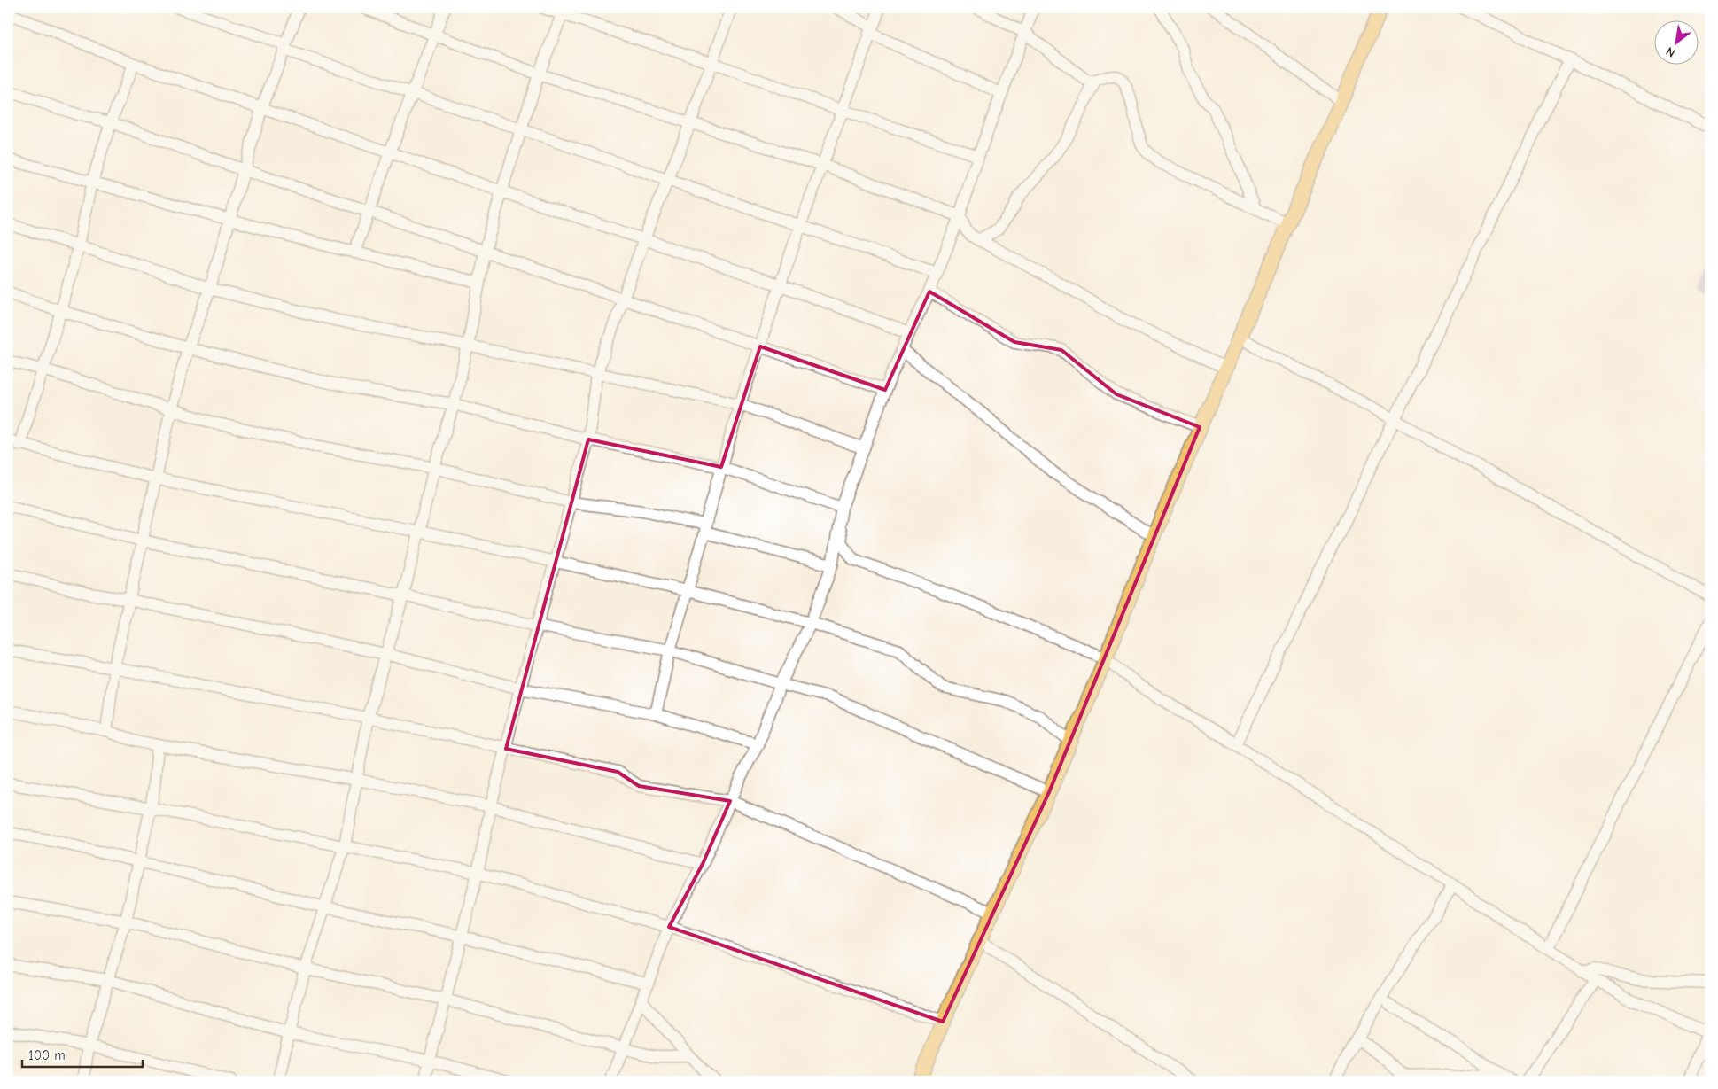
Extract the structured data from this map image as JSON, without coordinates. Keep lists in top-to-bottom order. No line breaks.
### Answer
{"scale_bar":"100 m","north":"bottom left"}
